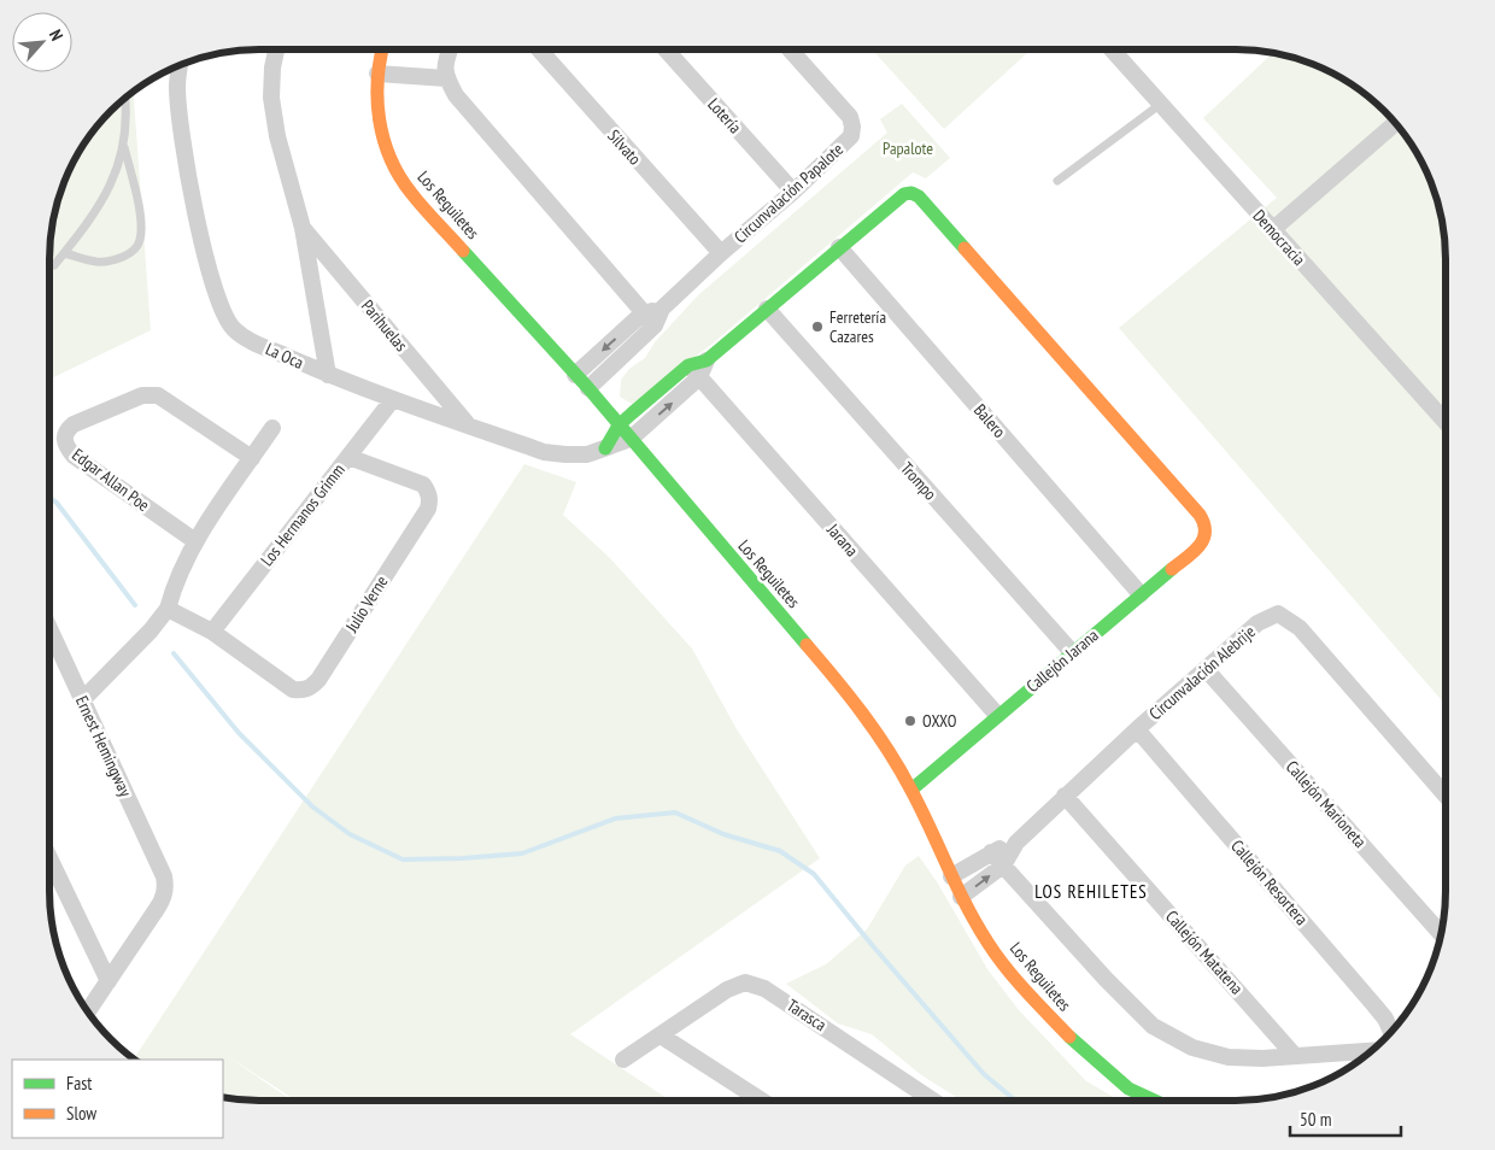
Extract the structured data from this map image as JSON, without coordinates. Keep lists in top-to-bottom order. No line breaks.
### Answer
{"streets":{"street":["Lotería","Silvato","Circunvalación Papalote","Los Reguiletes","Democracia","Parihuelas","La Oca","Balero","Edgar Allan Poe","Trompo","Los Hermanos Grimm","Jarana","Julio Verne","Callejón Jarana","Circunvalación Alebrije","Ernest Hemingway","Callejón Marioneta","Callejón Resortera","Callejón Matatena","Tarasca"]},"crossings":[["Lotería","Circunvalación Papalote"],["Silvato","Circunvalación Papalote"],["Los Reguiletes","La Oca"],["Los Reguiletes","Callejón Jarana"],["Los Reguiletes","Circunvalación Alebrije"],["Parihuelas","La Oca"],["La Oca","Los Hermanos Grimm"],["Balero","Callejón Jarana"],["Trompo","Callejón Jarana"],["Los Hermanos Grimm","Julio Verne"],["Jarana","Callejón Jarana"],["Circunvalación Alebrije","Callejón Marioneta"],["Circunvalación Alebrije","Callejón Resortera"],["Circunvalación Alebrije","Callejón Matatena"]],"districts":["LOS REHILETES"],"parks":["Papalote"],"places":["Ferretería Cazares","OXXO"],"legend":["Fast","Slow"],"scale_bar":"50 m","north":"top right"}
